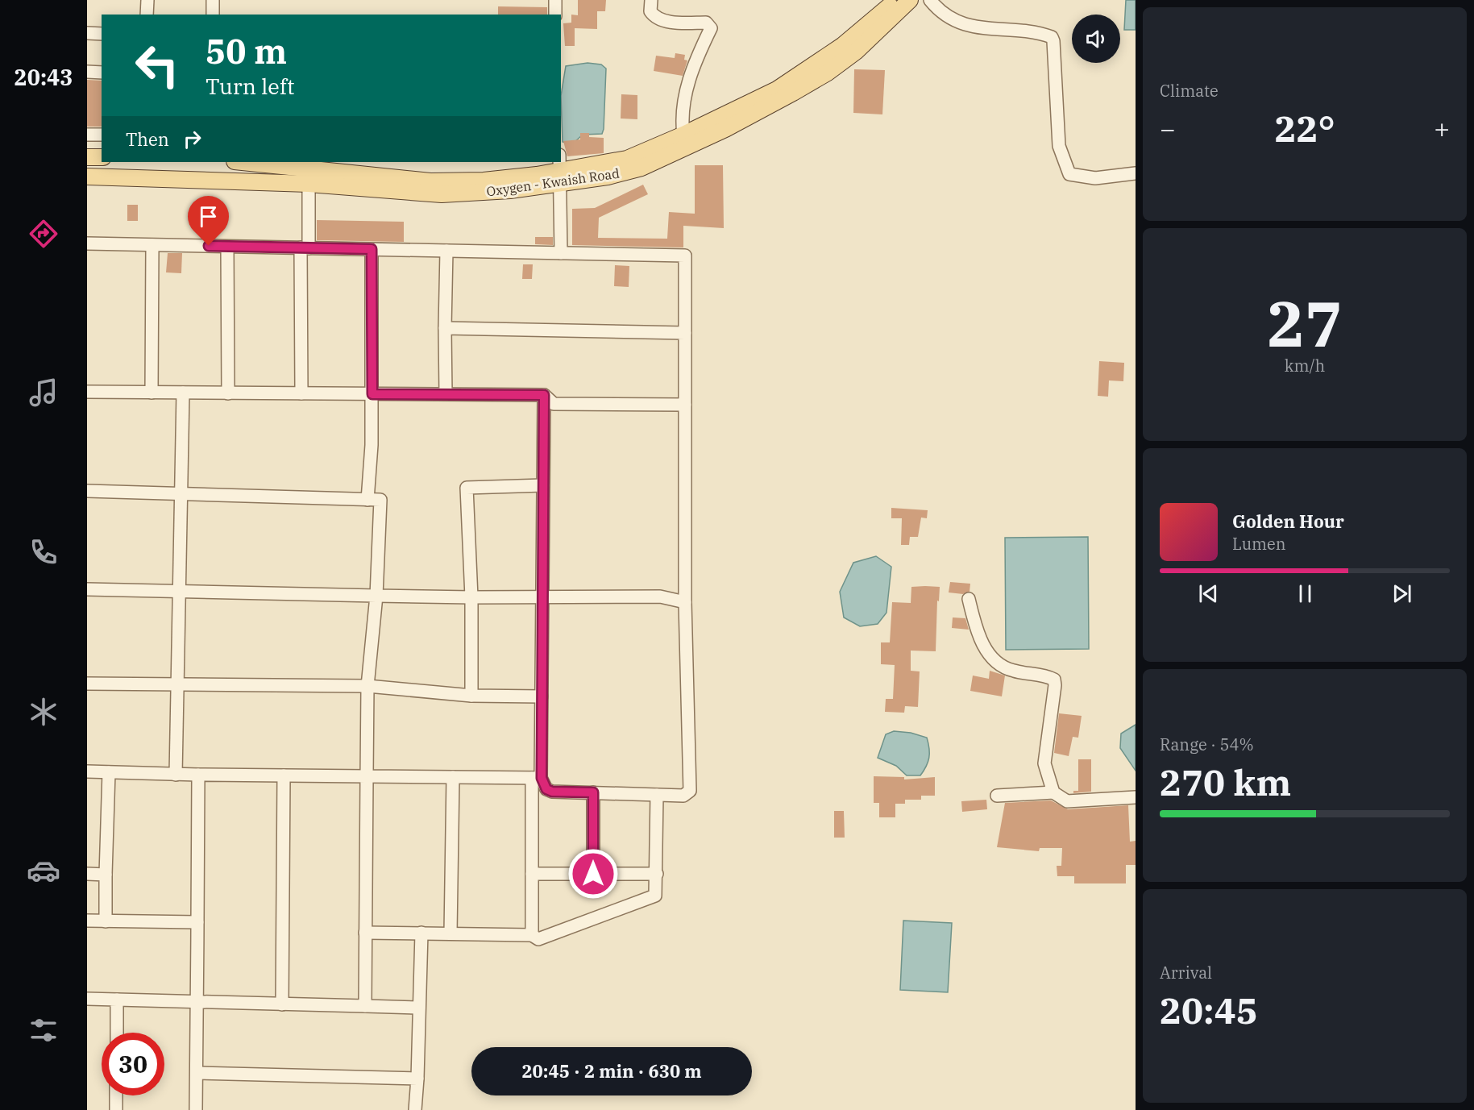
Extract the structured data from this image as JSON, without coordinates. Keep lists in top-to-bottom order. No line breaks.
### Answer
{"streets":{"main road":["Oxygen - Kwaish Road"]},"page":{"tabs":"20:43","tile":["Climate",["27","km/h"],["Range · 54%","270 km"],["Arrival","20:45"]],"turn":["50 m","Turn left"],"heat":["−","22°","+"],"then":"Then","song":["Golden Hour","Lumen"],"limit":"30","trip":"20:45 · 2 min · 630 m"}}
